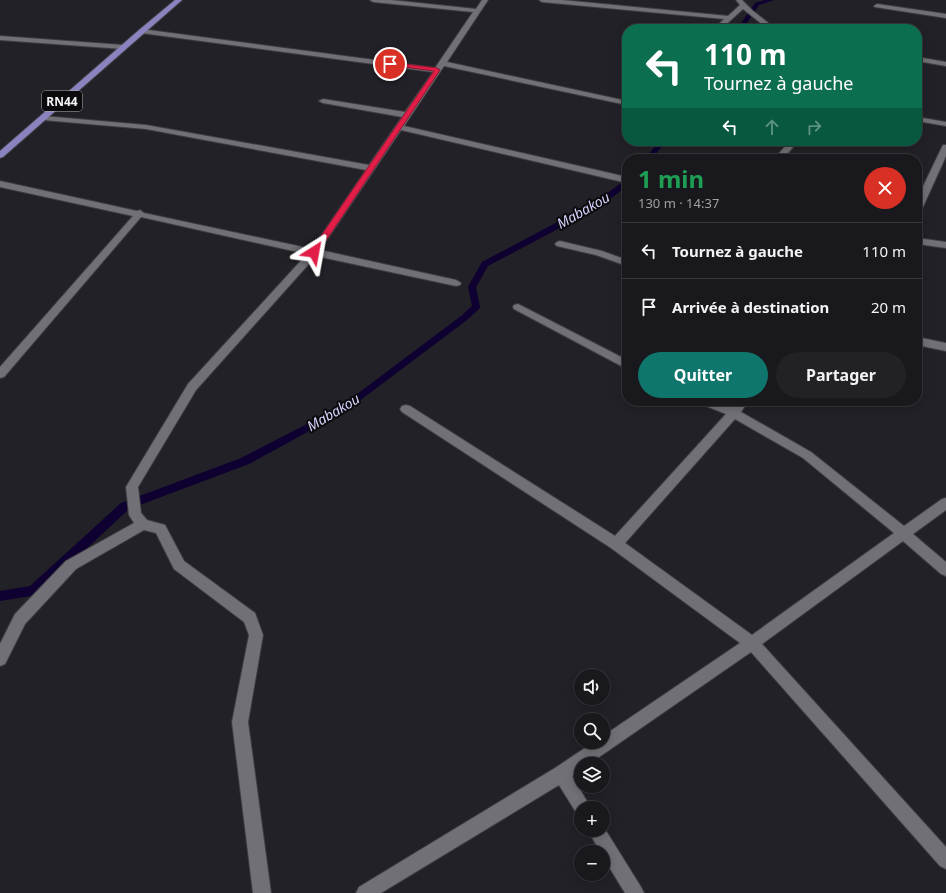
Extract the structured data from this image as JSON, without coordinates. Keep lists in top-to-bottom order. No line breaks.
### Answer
{"streets":{"main road":["RN44"]},"water":["Mabakou"],"page":{"turn":["110 m","Tournez à gauche"],"heading":["1 min","130 m · 14:37"],"list":[{"name":"Tournez à gauche","value":"110 m"},{"name":"Arrivée à destination","value":"20 m"}],"buttons":["Quitter","Partager"],"map_buttons":["+","−"]}}
